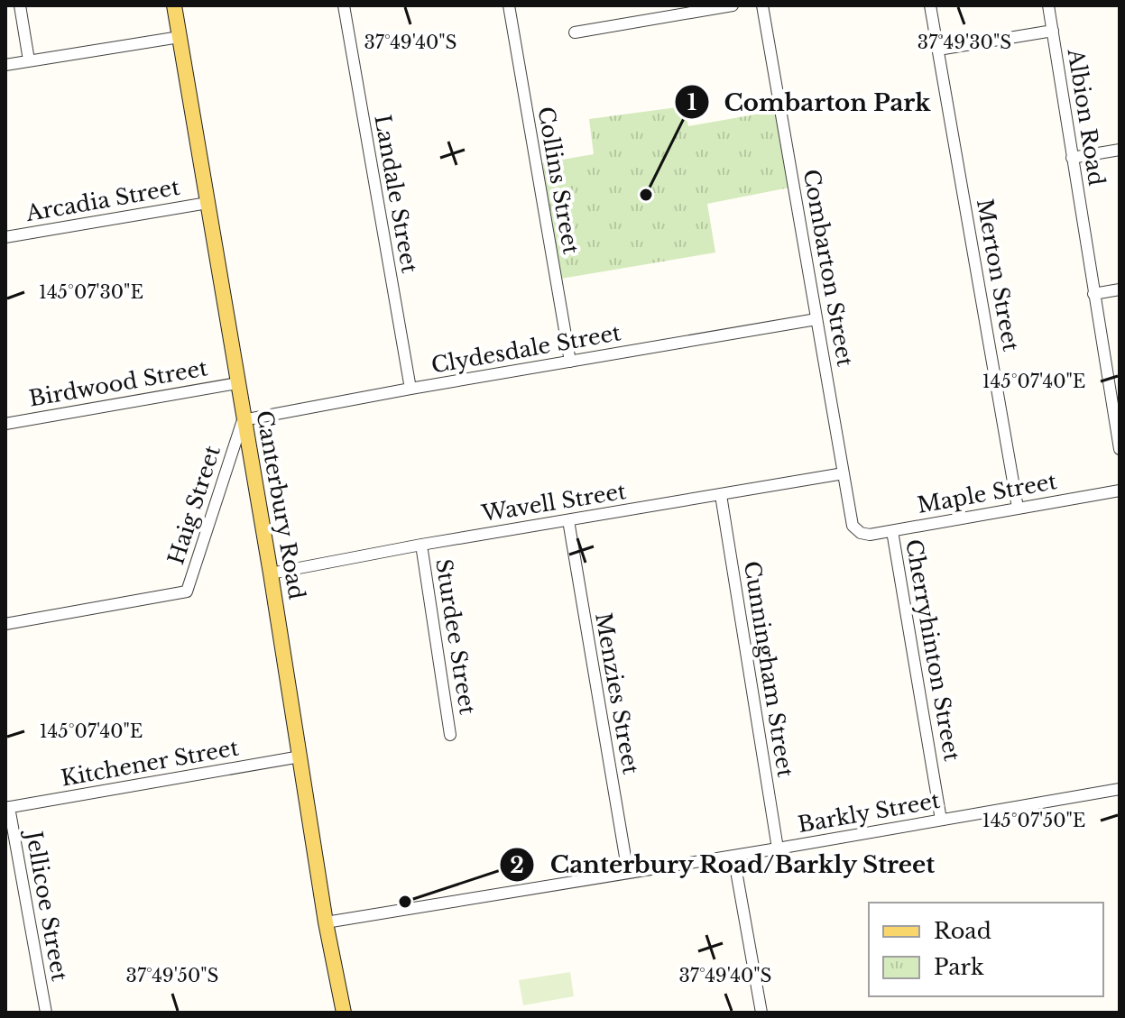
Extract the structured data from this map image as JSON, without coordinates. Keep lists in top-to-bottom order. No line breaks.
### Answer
{"streets":{"main road":["Canterbury Road"],"street":["Albion Road","Collins Street","Landale Street","Arcadia Street","Combarton Street","Merton Street","Clydesdale Street","Birdwood Street","Maple Street","Wavell Street","Haig Street","Sturdee Street","Cherryhinton Street","Cunningham Street","Menzies Street","Kitchener Street","Barkly Street","Jellicoe Street"]},"crossings":[["Collins Street","Clydesdale Street"],["Landale Street","Clydesdale Street"],["Arcadia Street","Canterbury Road"],["Combarton Street","Clydesdale Street"],["Combarton Street","Maple Street"],["Combarton Street","Wavell Street"],["Merton Street","Maple Street"],["Clydesdale Street","Haig Street"],["Clydesdale Street","Canterbury Road"],["Birdwood Street","Canterbury Road"],["Maple Street","Cherryhinton Street"],["Wavell Street","Canterbury Road"],["Wavell Street","Sturdee Street"],["Wavell Street","Cunningham Street"],["Wavell Street","Menzies Street"],["Haig Street","Canterbury Road"],["Canterbury Road","Kitchener Street"],["Canterbury Road","Barkly Street"],["Cherryhinton Street","Barkly Street"],["Cunningham Street","Barkly Street"],["Menzies Street","Barkly Street"],["Kitchener Street","Jellicoe Street"]],"places":["Combarton Park","Canterbury Road/Barkly Street"],"legend":["Road","Park"],"coordinates":["37°49'40\"S","37°49'30\"S","145°07'30\"E","145°07'40\"E","145°07'50\"E","37°49'50\"S"]}
